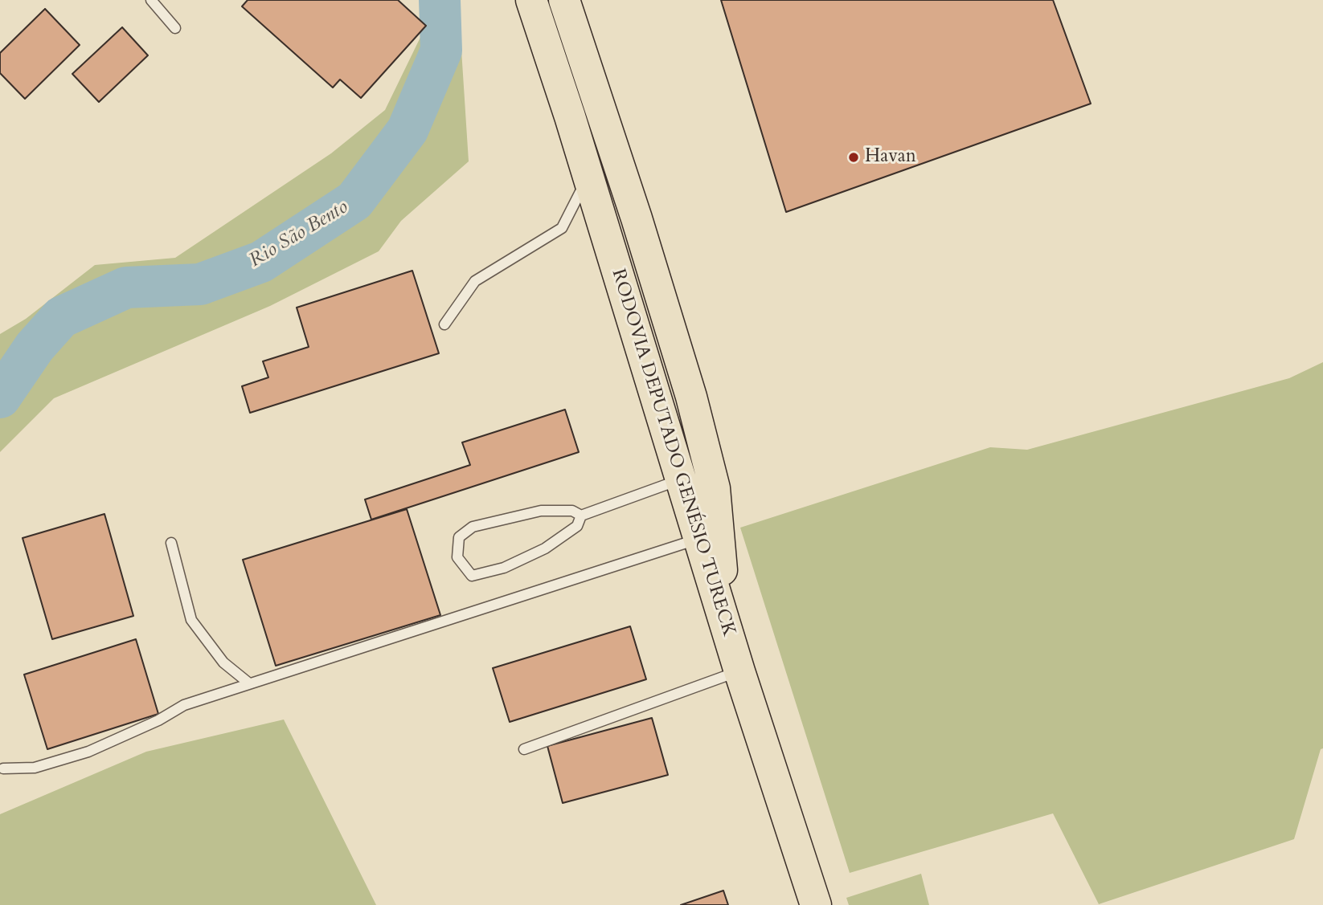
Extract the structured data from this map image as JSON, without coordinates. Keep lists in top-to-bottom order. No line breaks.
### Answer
{"streets":{"main road":["RODOVIA DEPUTADO GENÉSIO TURECK"]},"water":["Rio São Bento"],"places":["Havan"]}
